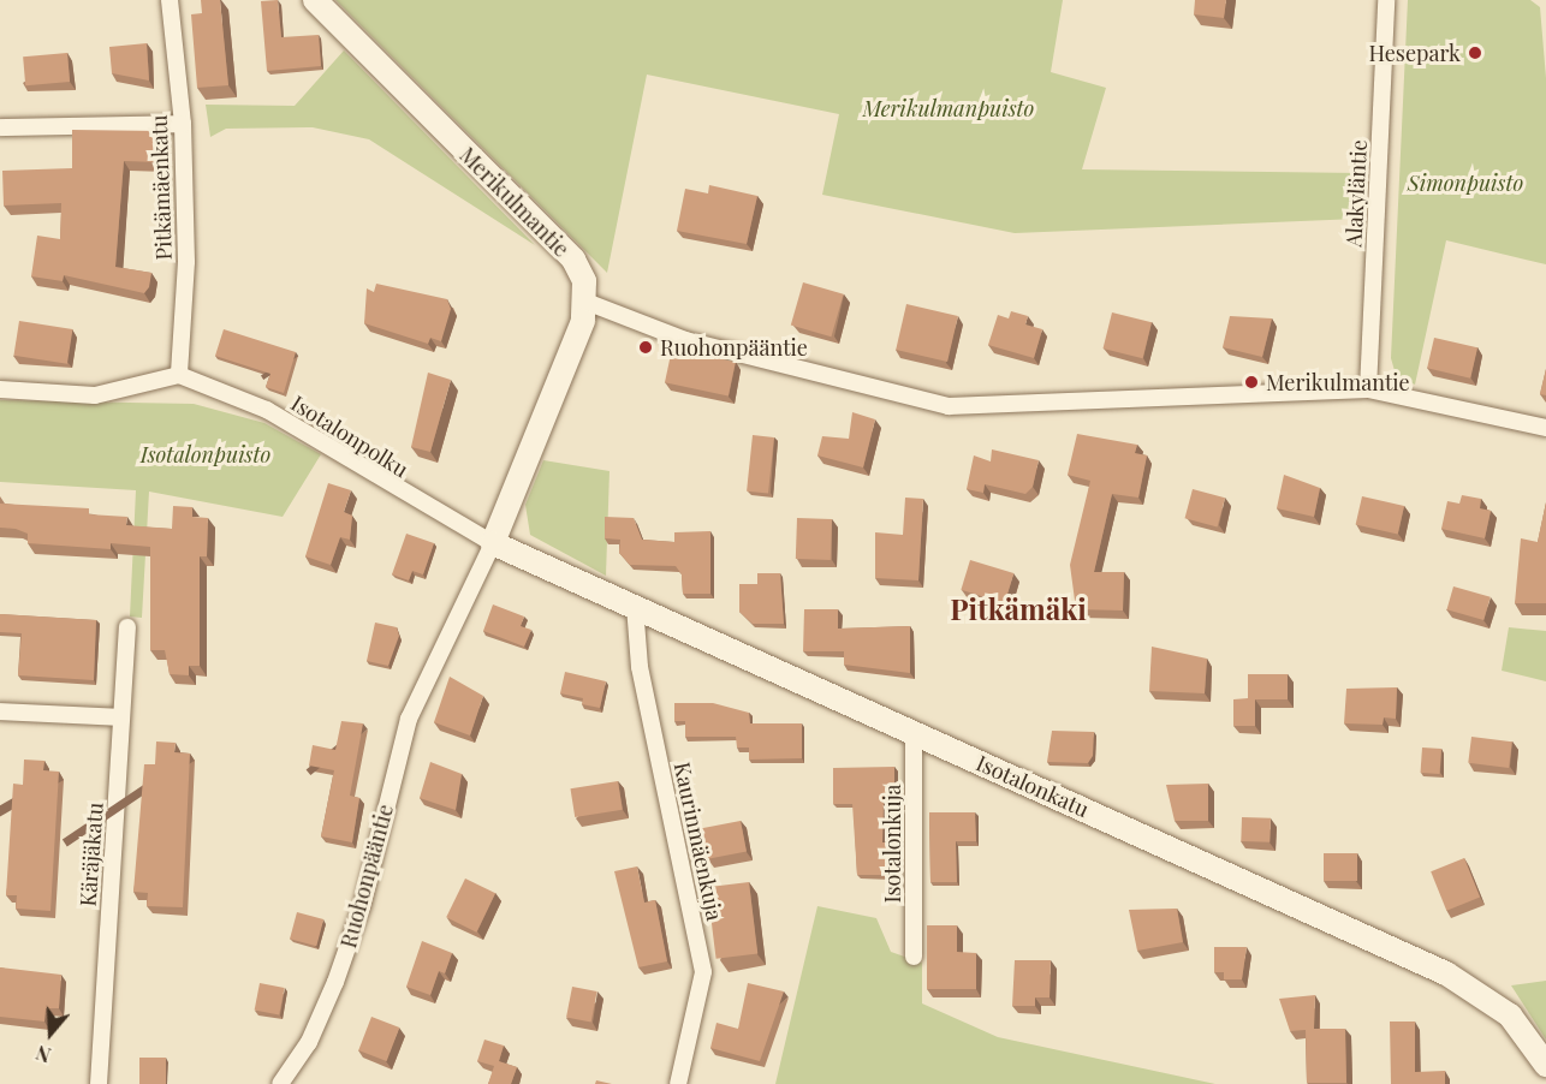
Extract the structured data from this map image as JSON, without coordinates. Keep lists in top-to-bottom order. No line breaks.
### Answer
{"streets":{"street":["Pitkämäenkatu","Alakyläntie","Merikulmantie","Isotalonpolku","Isotalonkatu","Kaurinmäenkuja","Isotalonkuja","Käräjäkatu","Ruohonpääntie"]},"crossings":[["Pitkämäenkatu","Isotalonpolku"],["Merikulmantie","Ruohonpääntie"],["Isotalonpolku","Isotalonkatu"],["Isotalonpolku","Ruohonpääntie"],["Isotalonkatu","Kaurinmäenkuja"],["Isotalonkatu","Isotalonkuja"],["Isotalonkatu","Ruohonpääntie"]],"districts":["Pitkämäki"],"parks":["Merikulmanpuisto","Simonpuisto","Isotalonpuisto"],"places":["Hesepark","Ruohonpääntie","Merikulmantie"],"north":"bottom"}
